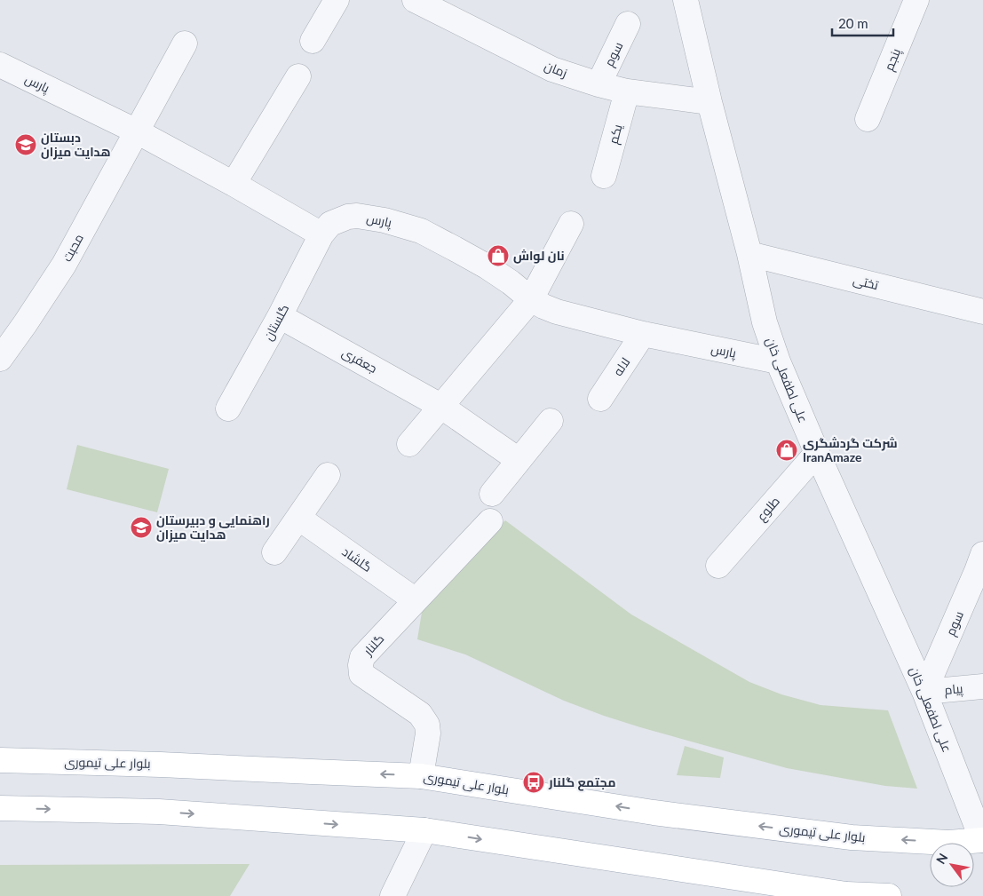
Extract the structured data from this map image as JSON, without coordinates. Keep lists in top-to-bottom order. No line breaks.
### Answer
{"streets":{"main road":["بلوار علی تیموری"],"street":["سوم","پنجم","زمان","پارس","یکم","محبت","تختی","گلستان","جعفری","لاله","علی لطفعلی خان","طلوع","گلشاد","گلنار","پیام"]},"crossings":[["سوم","زمان"],["سوم","علی لطفعلی خان"],["سوم","پیام"],["زمان","یکم"],["زمان","علی لطفعلی خان"],["پارس","محبت"],["پارس","گلستان"],["پارس","لاله"],["پارس","علی لطفعلی خان"],["تختی","علی لطفعلی خان"],["گلستان","جعفری"],["علی لطفعلی خان","طلوع"],["علی لطفعلی خان","پیام"],["علی لطفعلی خان","بلوار علی تیموری"],["گلشاد","گلنار"],["گلنار","بلوار علی تیموری"]],"places":{"school or university":["دبستان هدایت میزان","راهنمایی و دبیرستان هدایت میزان"],"shop":["نان لواش","شرکت گردشگری IranAmaze"],"bus stop":["مجتمع گلنار"]},"scale_bar":"20 m","north":"top left"}
